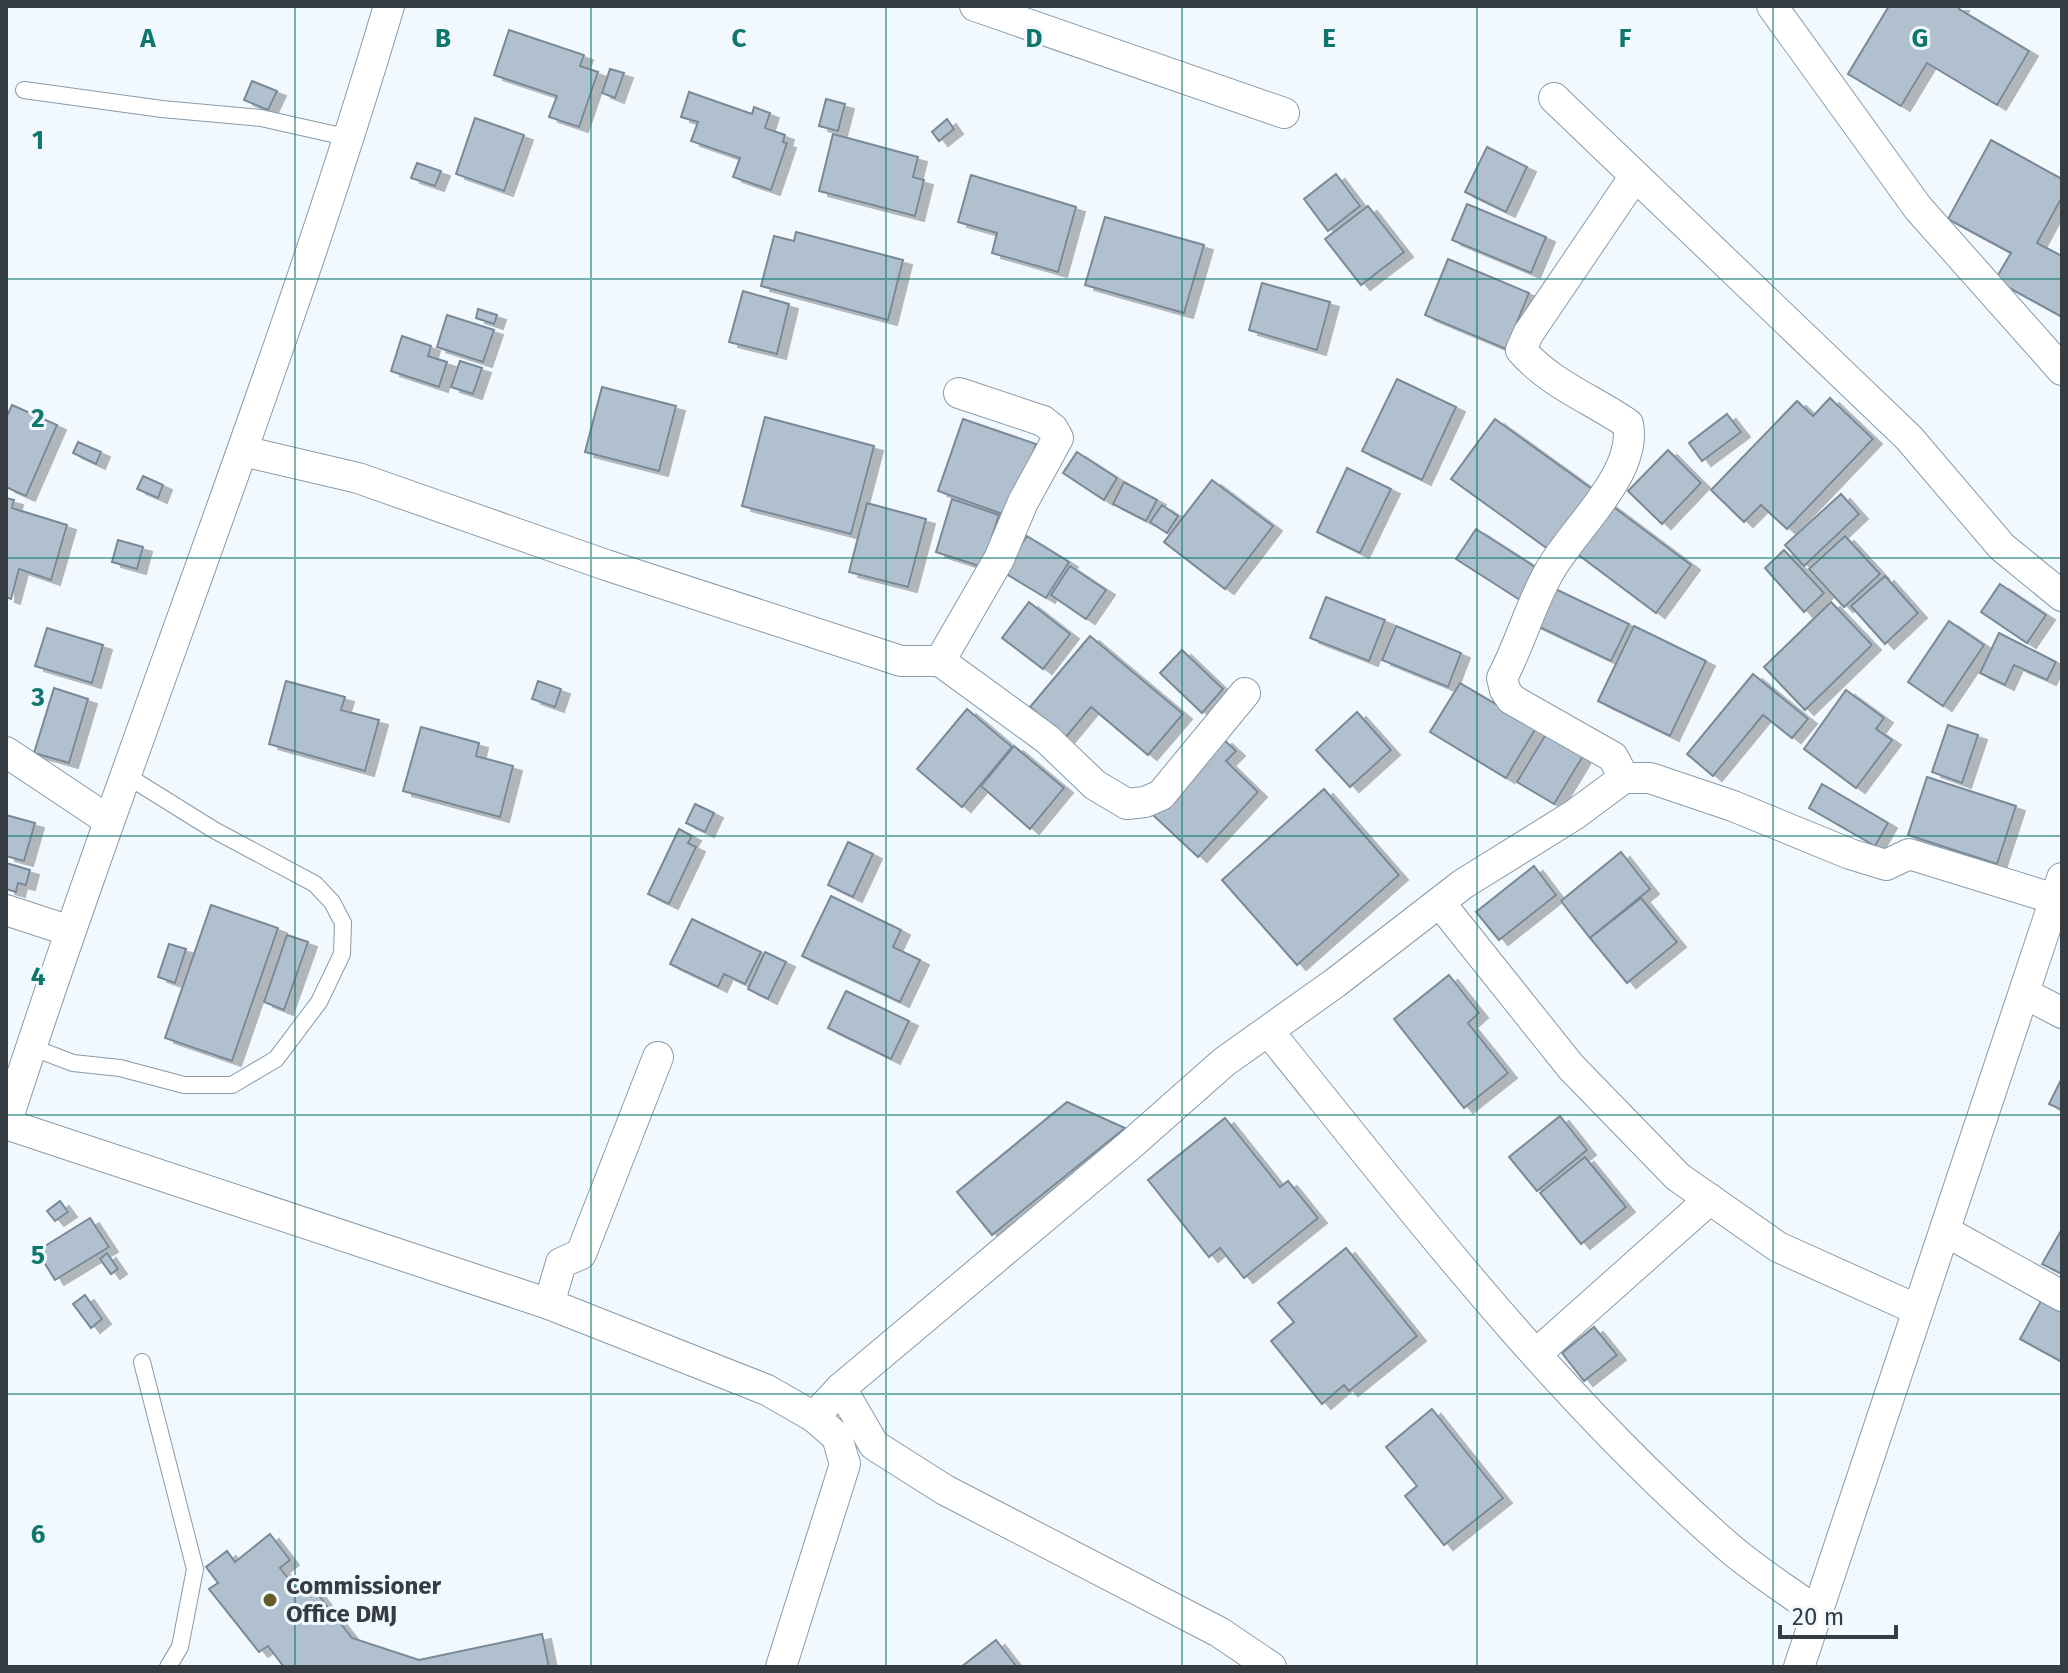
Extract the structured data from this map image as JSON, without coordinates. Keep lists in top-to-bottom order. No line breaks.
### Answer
{"places":["Commissioner Office DMJ"],"scale_bar":"20 m","grid":{"columns":["A","B","C","D","E","F","G"],"rows":["1","2","3","4","5","6"]}}
